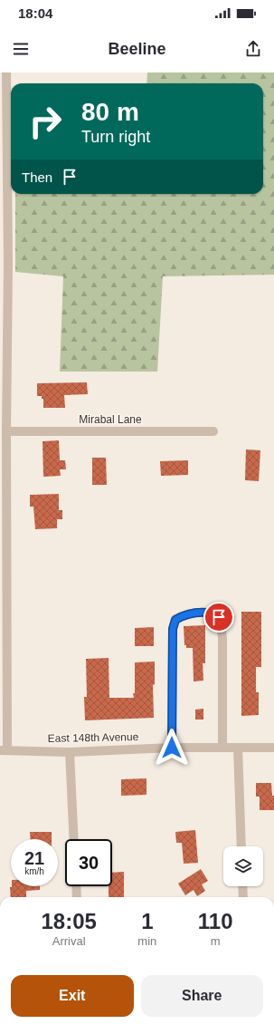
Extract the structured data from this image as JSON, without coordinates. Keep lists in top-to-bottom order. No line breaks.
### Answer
{"streets":{"street":["Mirabal Lane","East 148th Avenue"]},"page":{"status":"18:04","header":"Beeline","turn":["80 m","Turn right"],"then":"Then","speed":"21 km/h","limit":"30","eta":["18:05","Arrival","1","min","110","m"],"buttons":["Exit","Share"]}}
